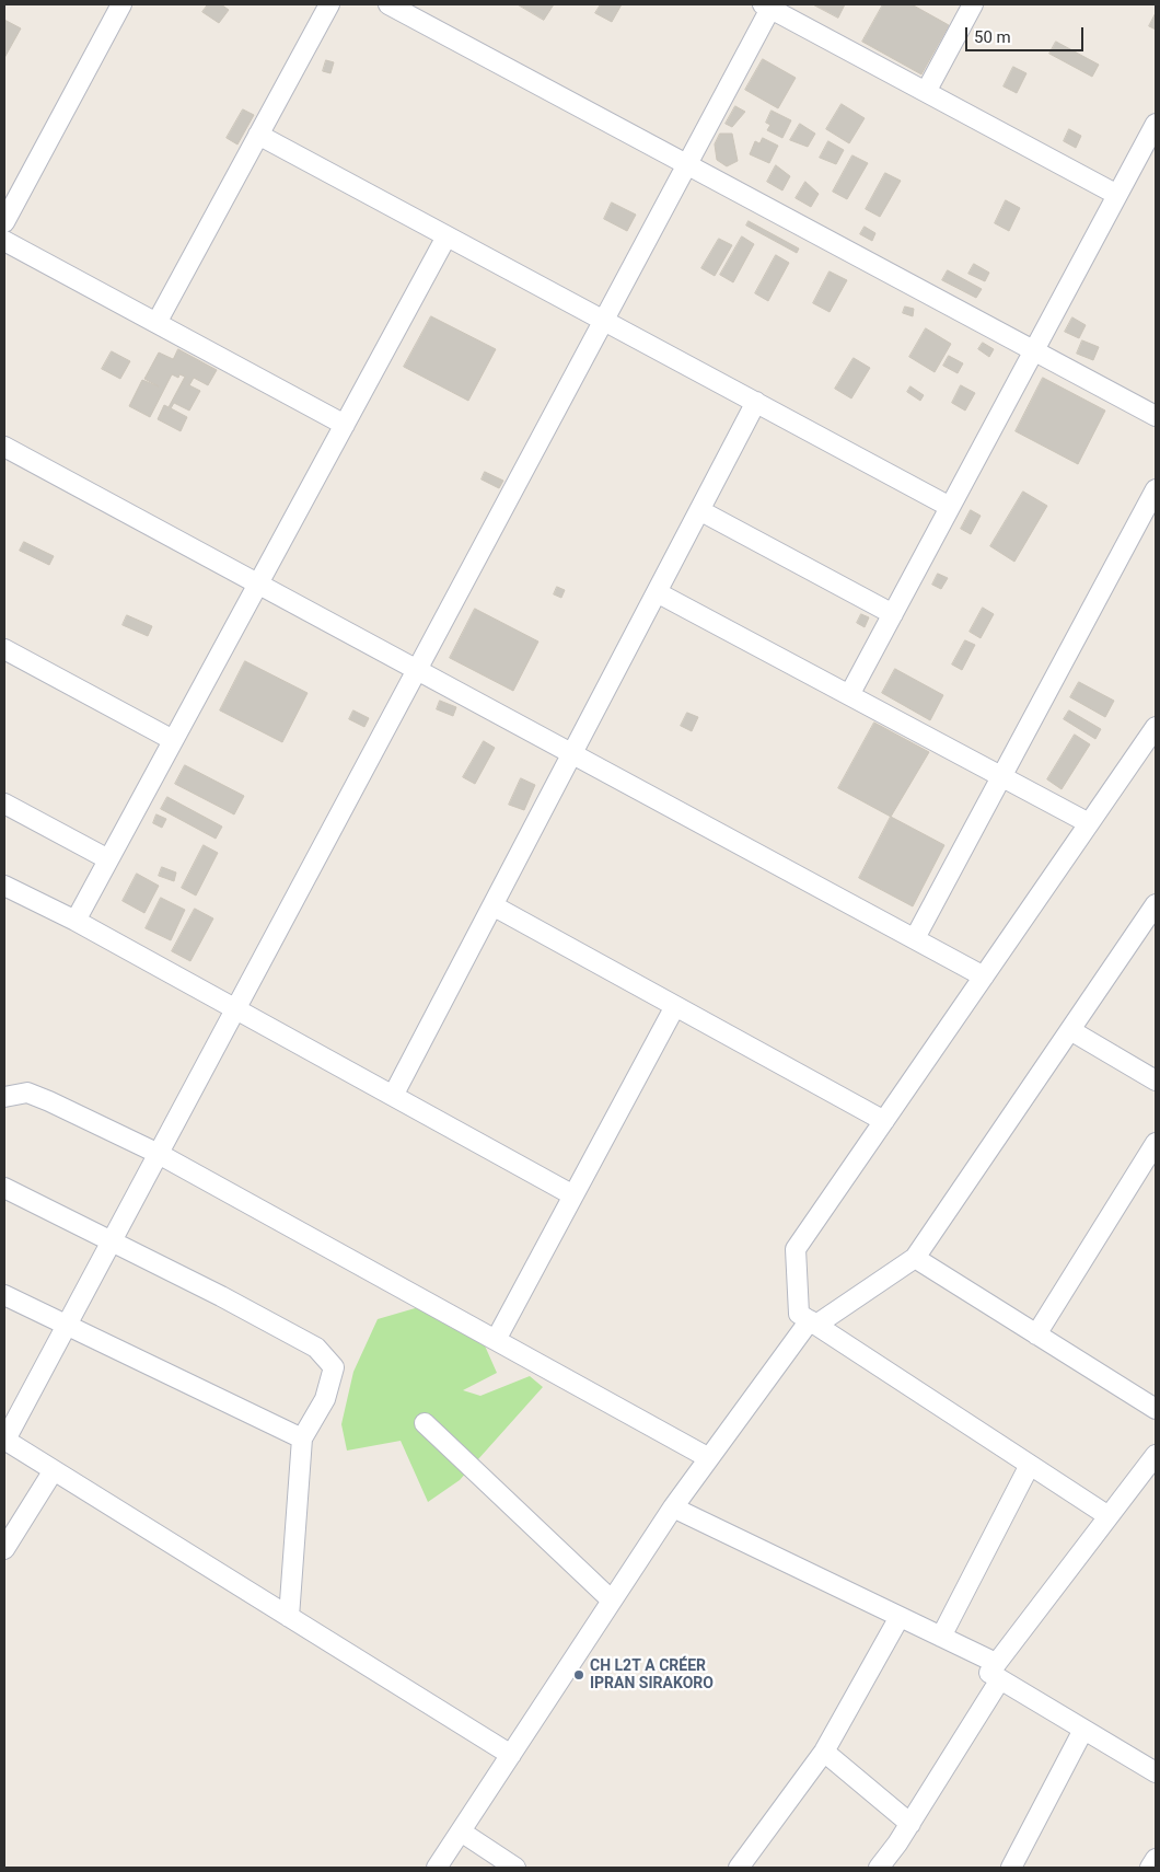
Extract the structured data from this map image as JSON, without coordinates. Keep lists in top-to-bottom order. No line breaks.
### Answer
{"places":["CH L2T A CRÉER IPRAN SIRAKORO"],"scale_bar":"50 m"}
